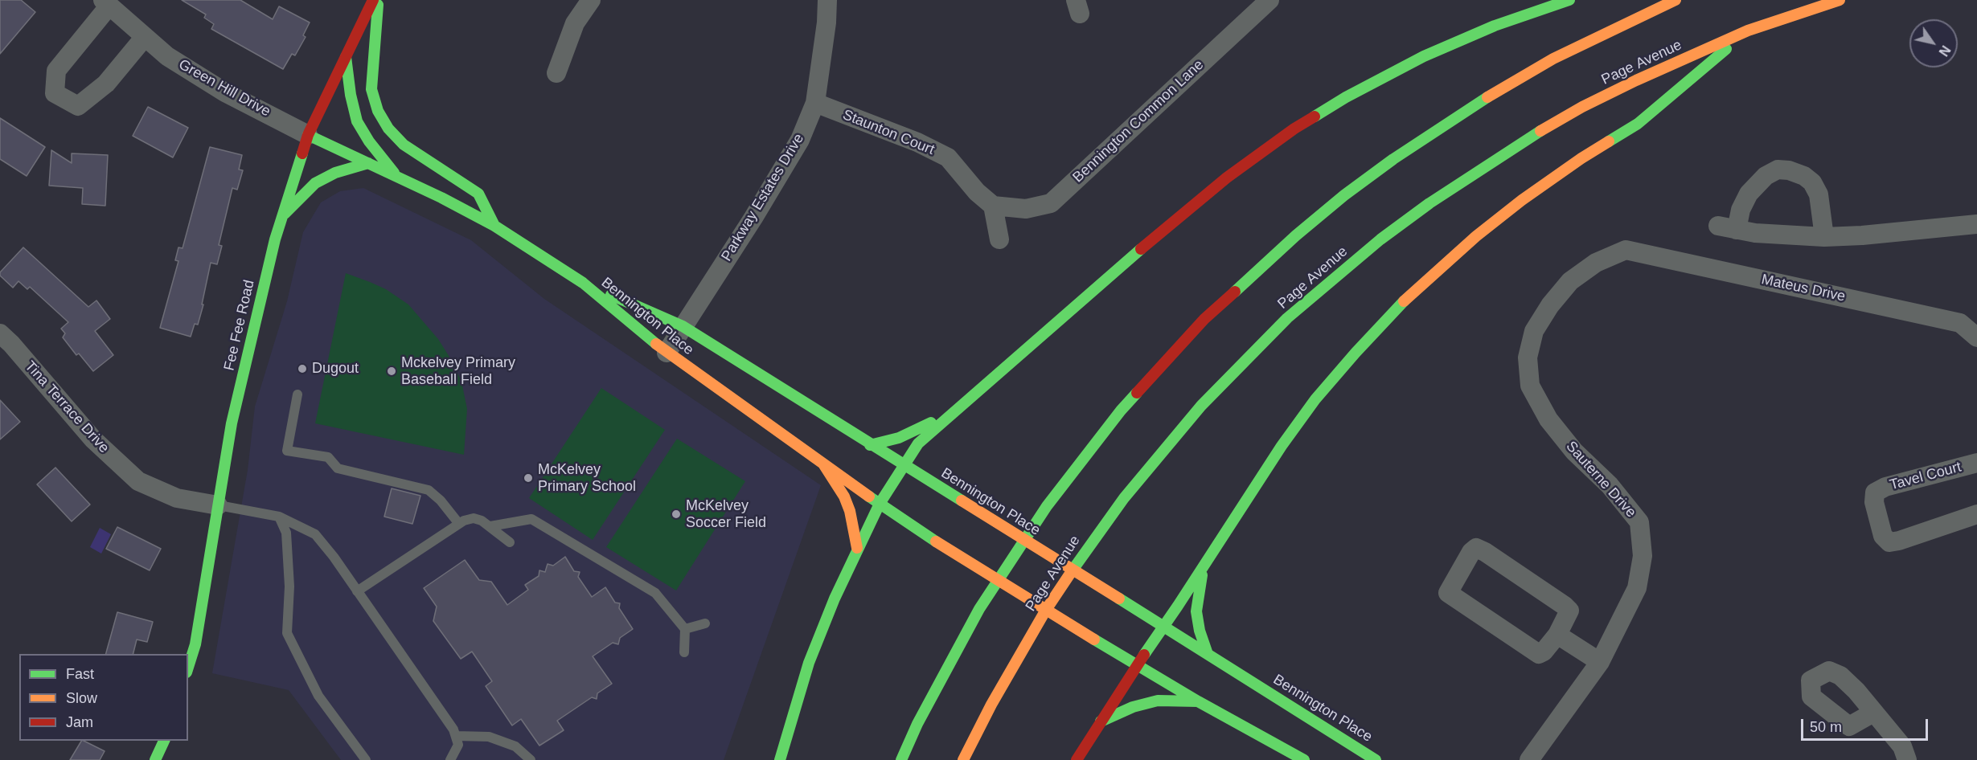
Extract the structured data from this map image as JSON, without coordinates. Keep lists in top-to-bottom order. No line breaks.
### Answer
{"streets":{"main road":["Page Avenue","Bennington Place","Fee Fee Road"],"street":["Green Hill Drive","Bennington Common Lane","Staunton Court","Parkway Estates Drive","Mateus Drive","Tina Terrace Drive","Tavel Court","Sauterne Drive"]},"crossings":[["Green Hill Drive","Bennington Place"],["Green Hill Drive","Fee Fee Road"],["Bennington Common Lane","Staunton Court"],["Staunton Court","Parkway Estates Drive"],["Parkway Estates Drive","Bennington Place"],["Mateus Drive","Sauterne Drive"],["Bennington Place","Fee Fee Road"],["Fee Fee Road","Tina Terrace Drive"]],"places":["Dugout","Mckelvey Primary Baseball Field","McKelvey Primary School","McKelvey Soccer Field"],"legend":["Fast","Slow","Jam"],"scale_bar":"50 m","north":"bottom right"}
